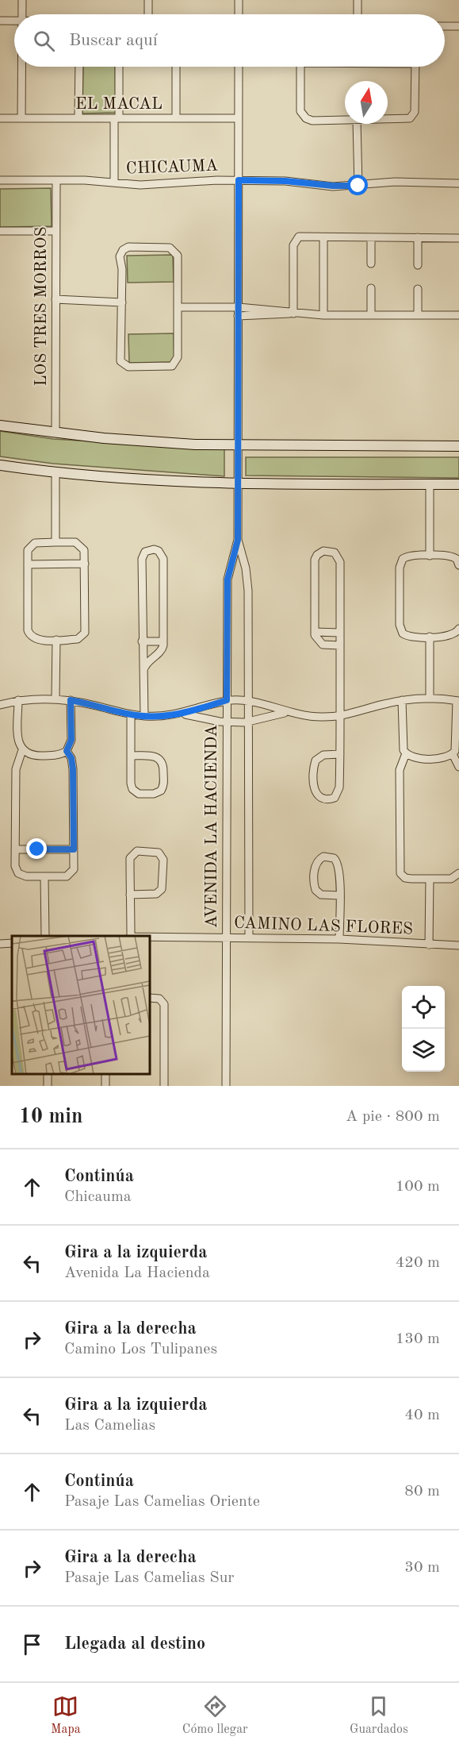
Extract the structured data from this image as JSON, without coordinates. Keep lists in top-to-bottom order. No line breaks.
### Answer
{"streets":{"street":["EL MACAL","CHICAUMA","LOS TRES MORROS","AVENIDA LA HACIENDA","CAMINO LAS FLORES"]},"crossings":[["EL MACAL","AVENIDA LA HACIENDA"],["CHICAUMA","LOS TRES MORROS"],["CHICAUMA","AVENIDA LA HACIENDA"],["AVENIDA LA HACIENDA","CAMINO LAS FLORES"]],"north":"top","page":{"search":"Buscar aquí","heading":["10 min","A pie · 800 m"],"list":[["Continúa","Chicauma","100 m"],["Gira a la izquierda","Avenida La Hacienda","420 m"],["Gira a la derecha","Camino Los Tulipanes","130 m"],["Gira a la izquierda","Las Camelias","40 m"],["Continúa","Pasaje Las Camelias Oriente","80 m"],["Gira a la derecha","Pasaje Las Camelias Sur","30 m"],"Llegada al destino"],"nav":["Mapa","Cómo llegar","Guardados"]}}
